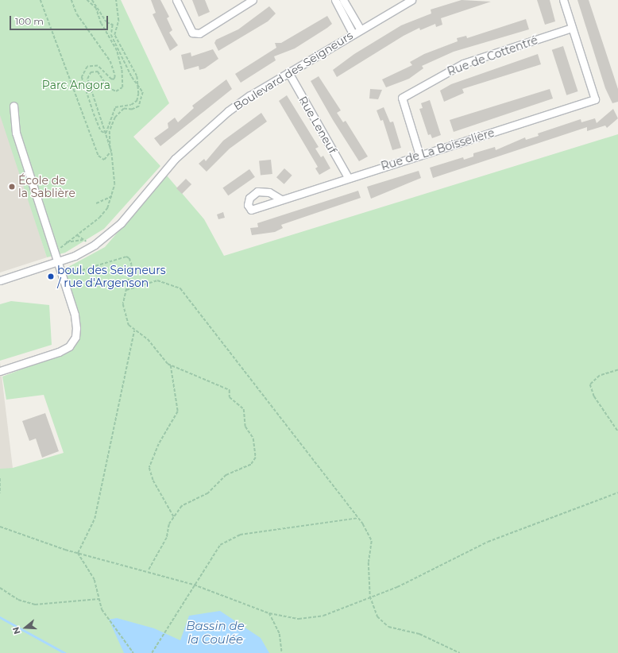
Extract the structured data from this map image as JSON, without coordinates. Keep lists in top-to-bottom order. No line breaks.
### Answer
{"streets":{"street":["Rue de Cottentré","Boulevard des Seigneurs","Rue Leneuf","Rue de La Boisselière"]},"crossings":[["Rue de Cottentré","Rue de La Boisselière"],["Boulevard des Seigneurs","Rue Leneuf"],["Rue Leneuf","Rue de La Boisselière"]],"water":["Bassin de la Coulée"],"parks":["Parc Angora"],"places":["École de la Sablière","boul. des Seigneurs / rue d'Argenson"],"scale_bar":"100 m","north":"left"}
